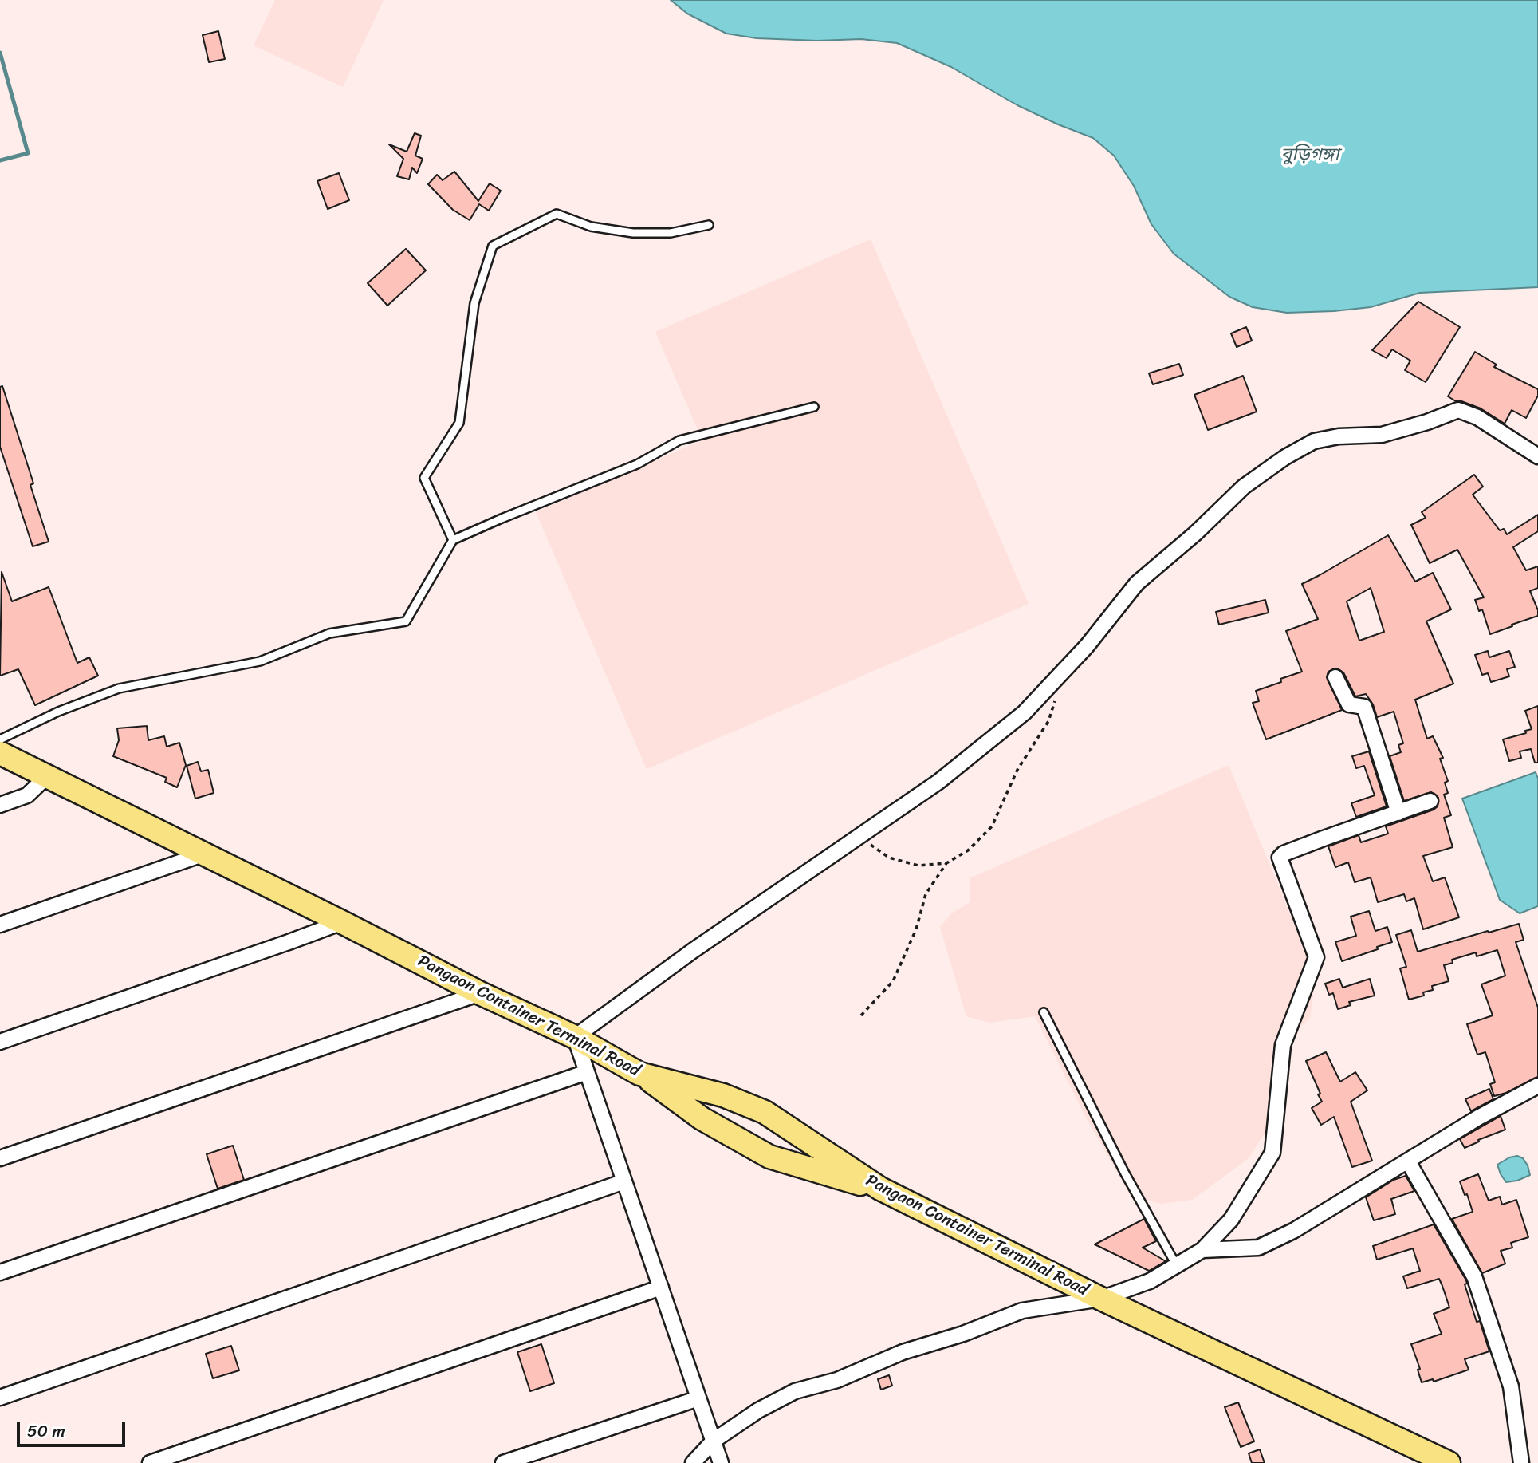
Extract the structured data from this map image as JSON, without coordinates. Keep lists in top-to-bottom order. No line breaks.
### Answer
{"streets":{"highway":["Pangaon Container Terminal Road"]},"water":["বুড়িগঙ্গা"],"scale_bar":"50 m"}
